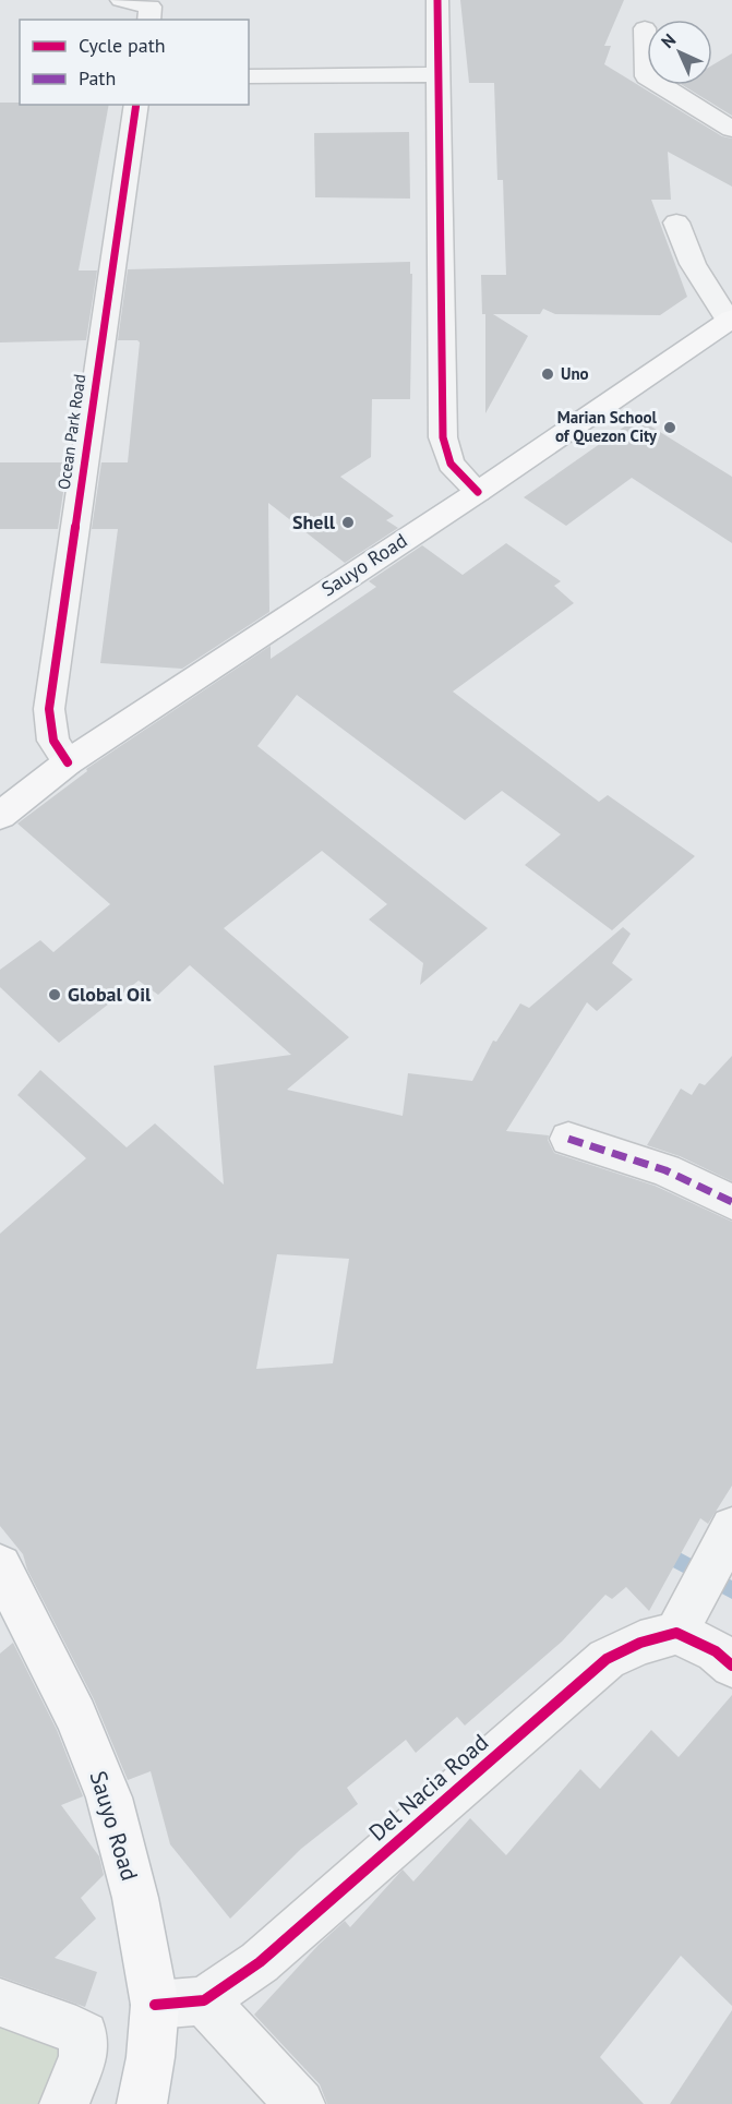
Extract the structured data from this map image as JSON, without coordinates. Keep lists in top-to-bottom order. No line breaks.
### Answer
{"streets":{"main road":["Sauyo Road"],"street":["Ocean Park Road","Del Nacia Road"]},"crossings":[["Ocean Park Road","Sauyo Road"],["Sauyo Road","Del Nacia Road"]],"places":["Uno","Marian School of Quezon City","Shell","Global Oil"],"legend":["Cycle path","Path"],"north":"top left"}
